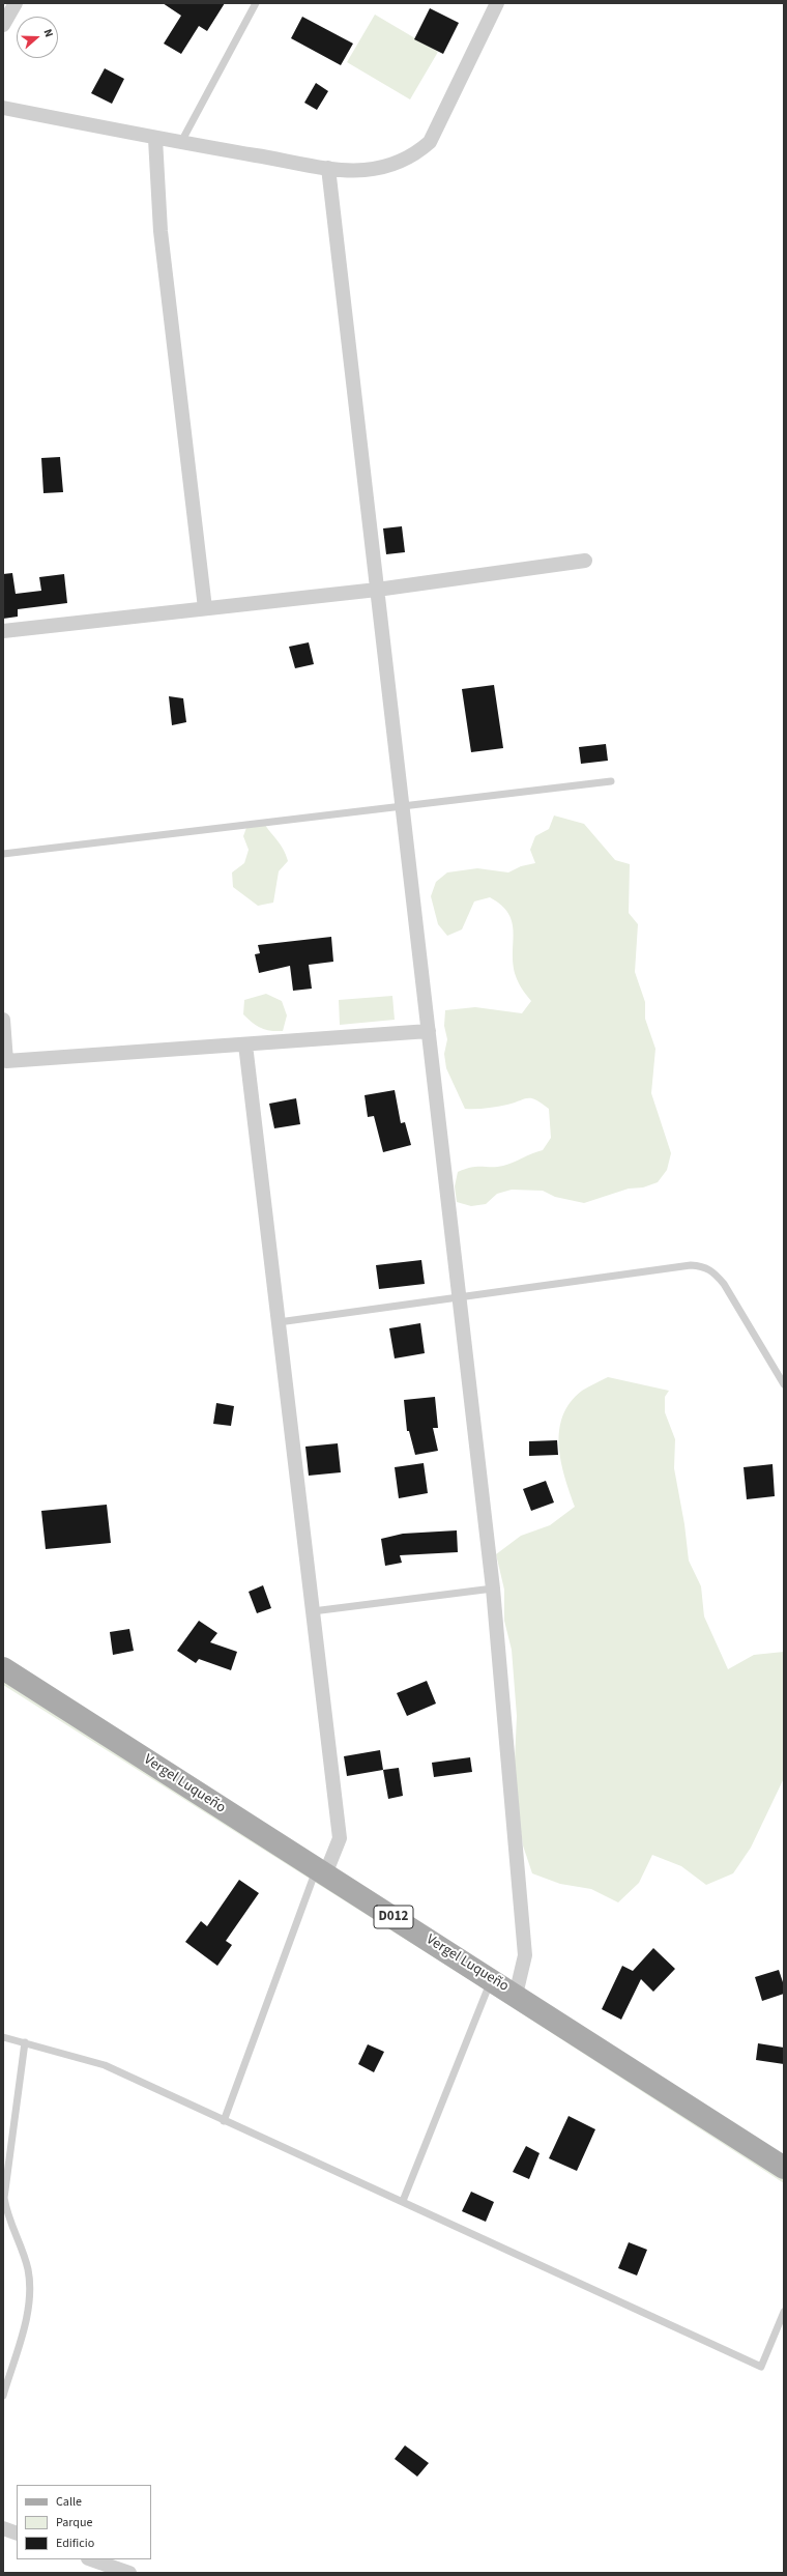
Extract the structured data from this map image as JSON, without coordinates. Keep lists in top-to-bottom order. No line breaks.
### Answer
{"streets":{"main road":["Vergel Luqueño","D012"]},"legend":["Calle","Parque","Edificio"],"north":"right"}
